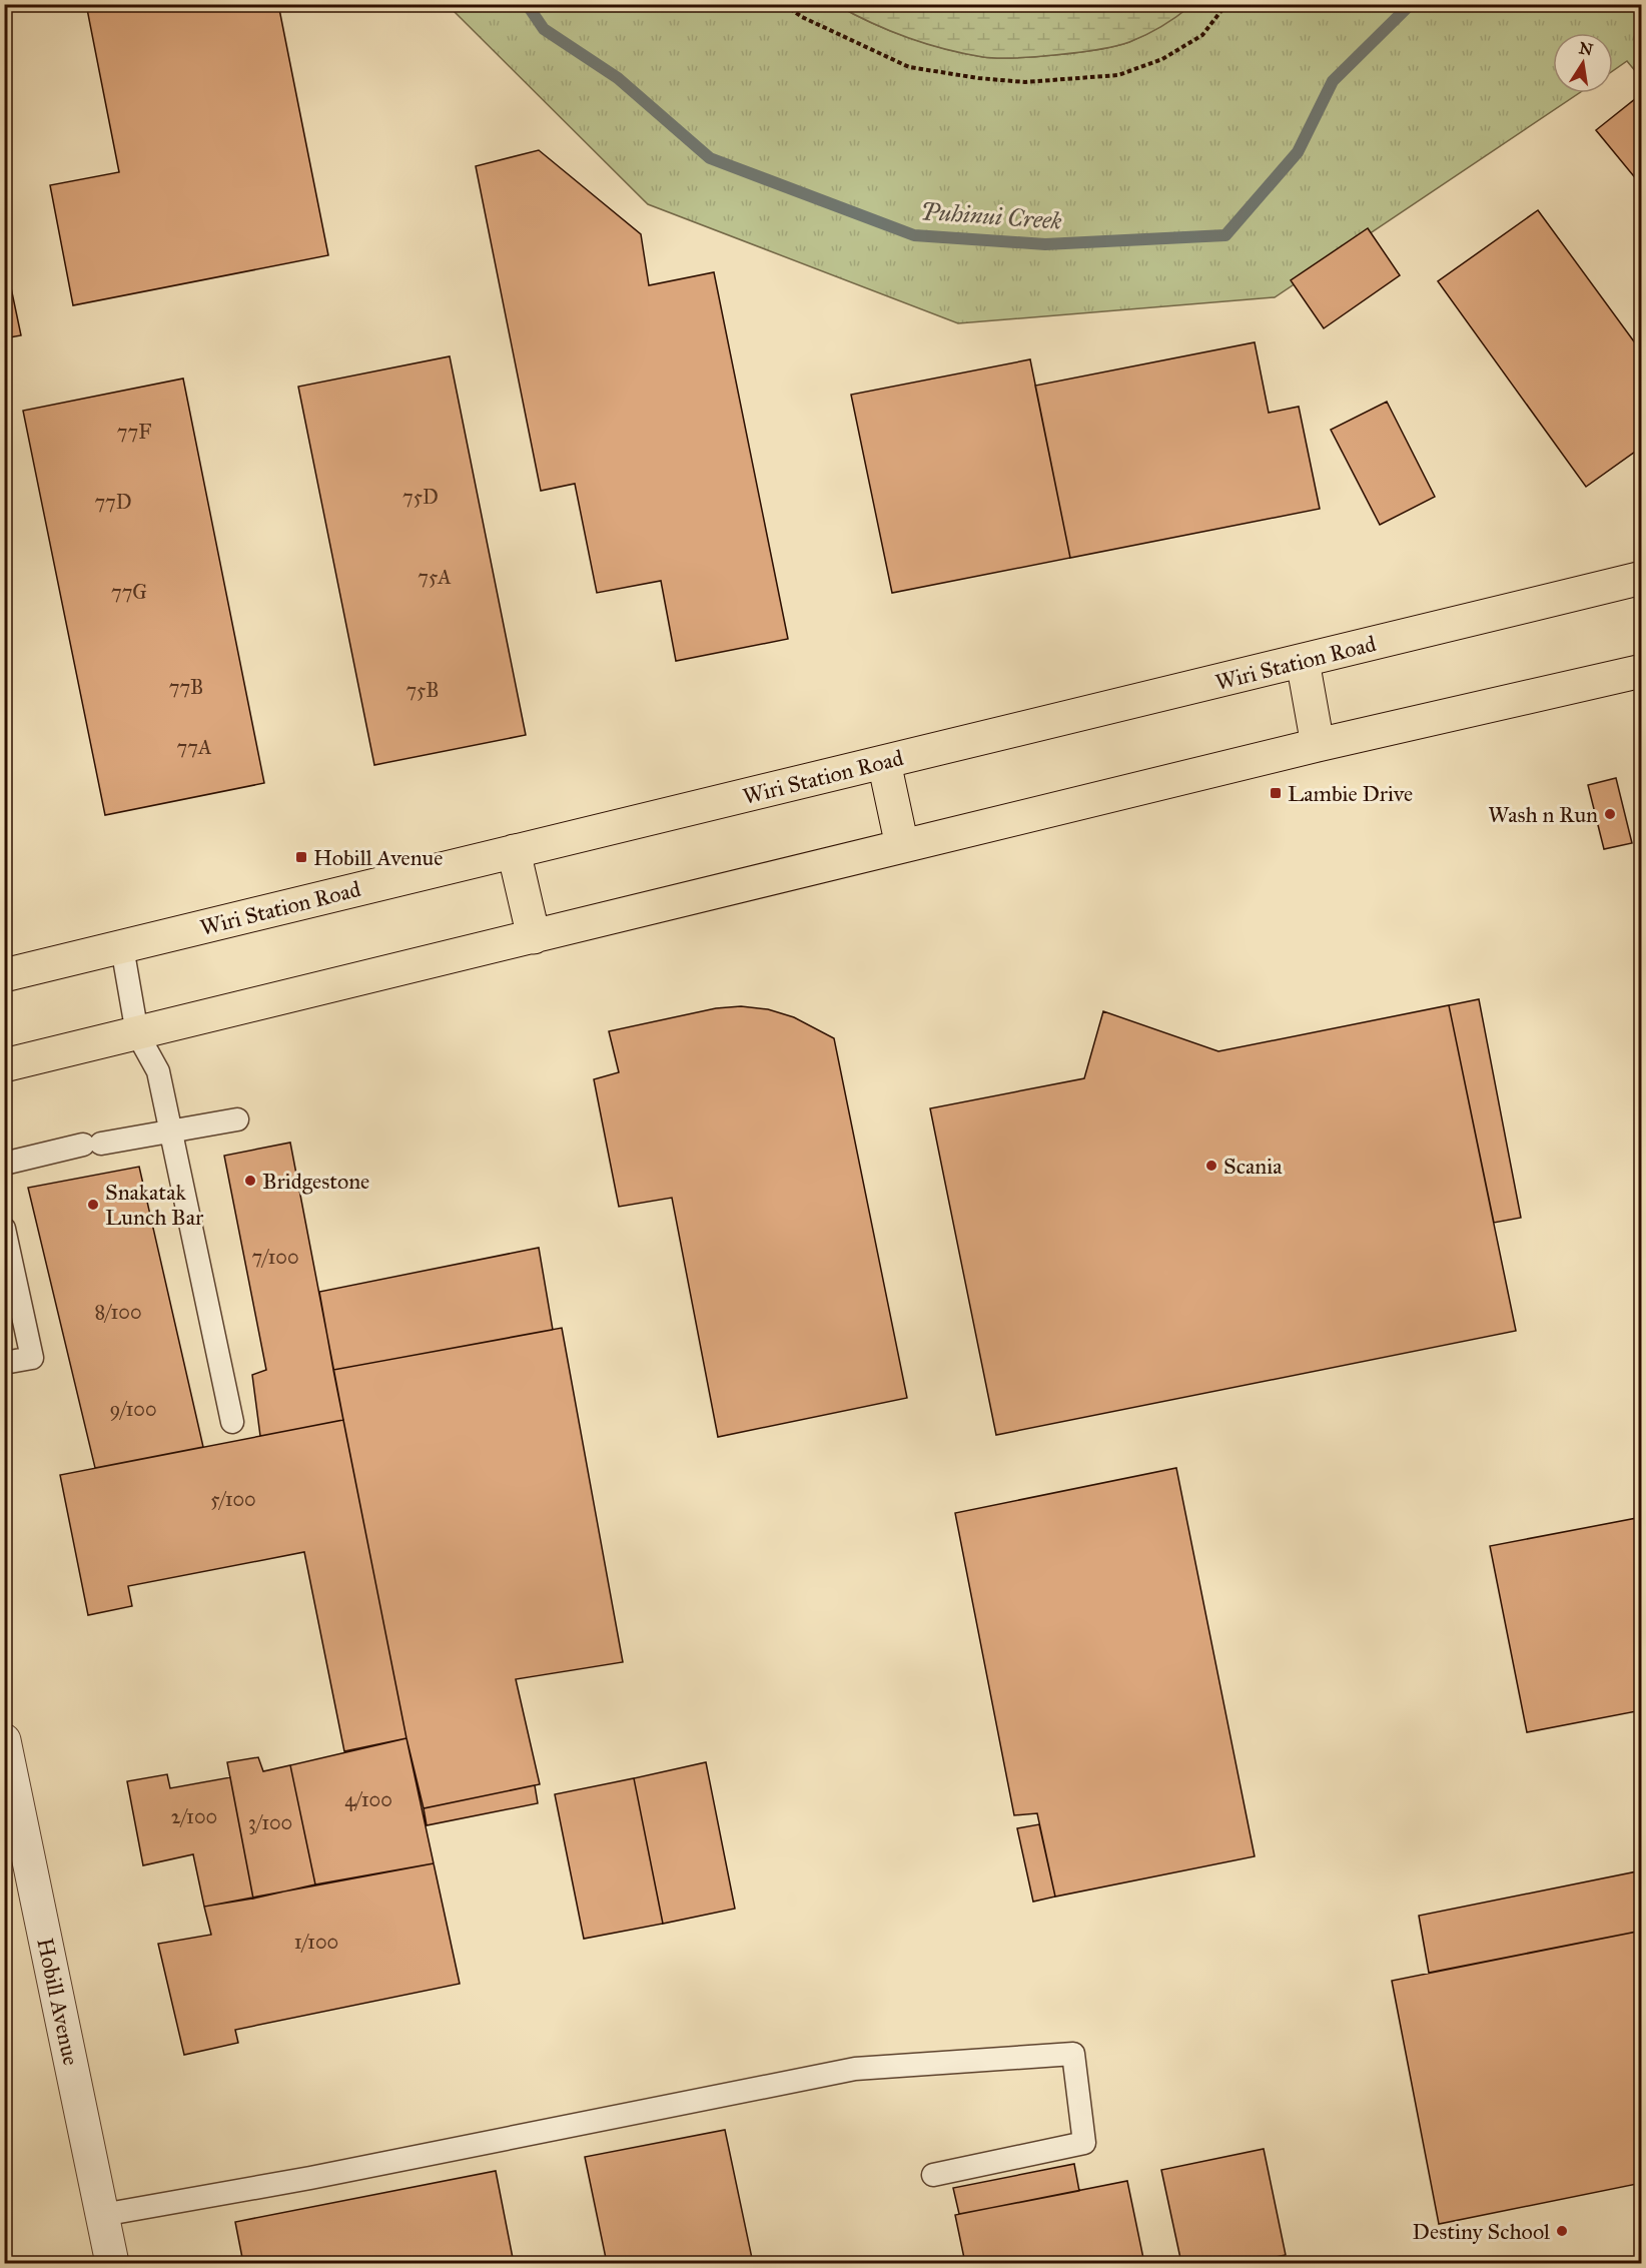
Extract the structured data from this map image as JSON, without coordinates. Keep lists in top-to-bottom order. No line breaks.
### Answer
{"streets":{"main road":["Wiri Station Road"],"street":["Hobill Avenue"]},"water":["Puhinui Creek"],"places":{"transit":["Lambie Drive","Hobill Avenue"],"other":["Wash n Run","Scania","Bridgestone","Snakatak Lunch Bar","Destiny School"]},"house_numbers":["77F","75D","77D","75A","77G","77B","75B","77A","7/100","8/100","9/100","5/100","4/100","2/100","3/100","1/100"],"north":"top"}
